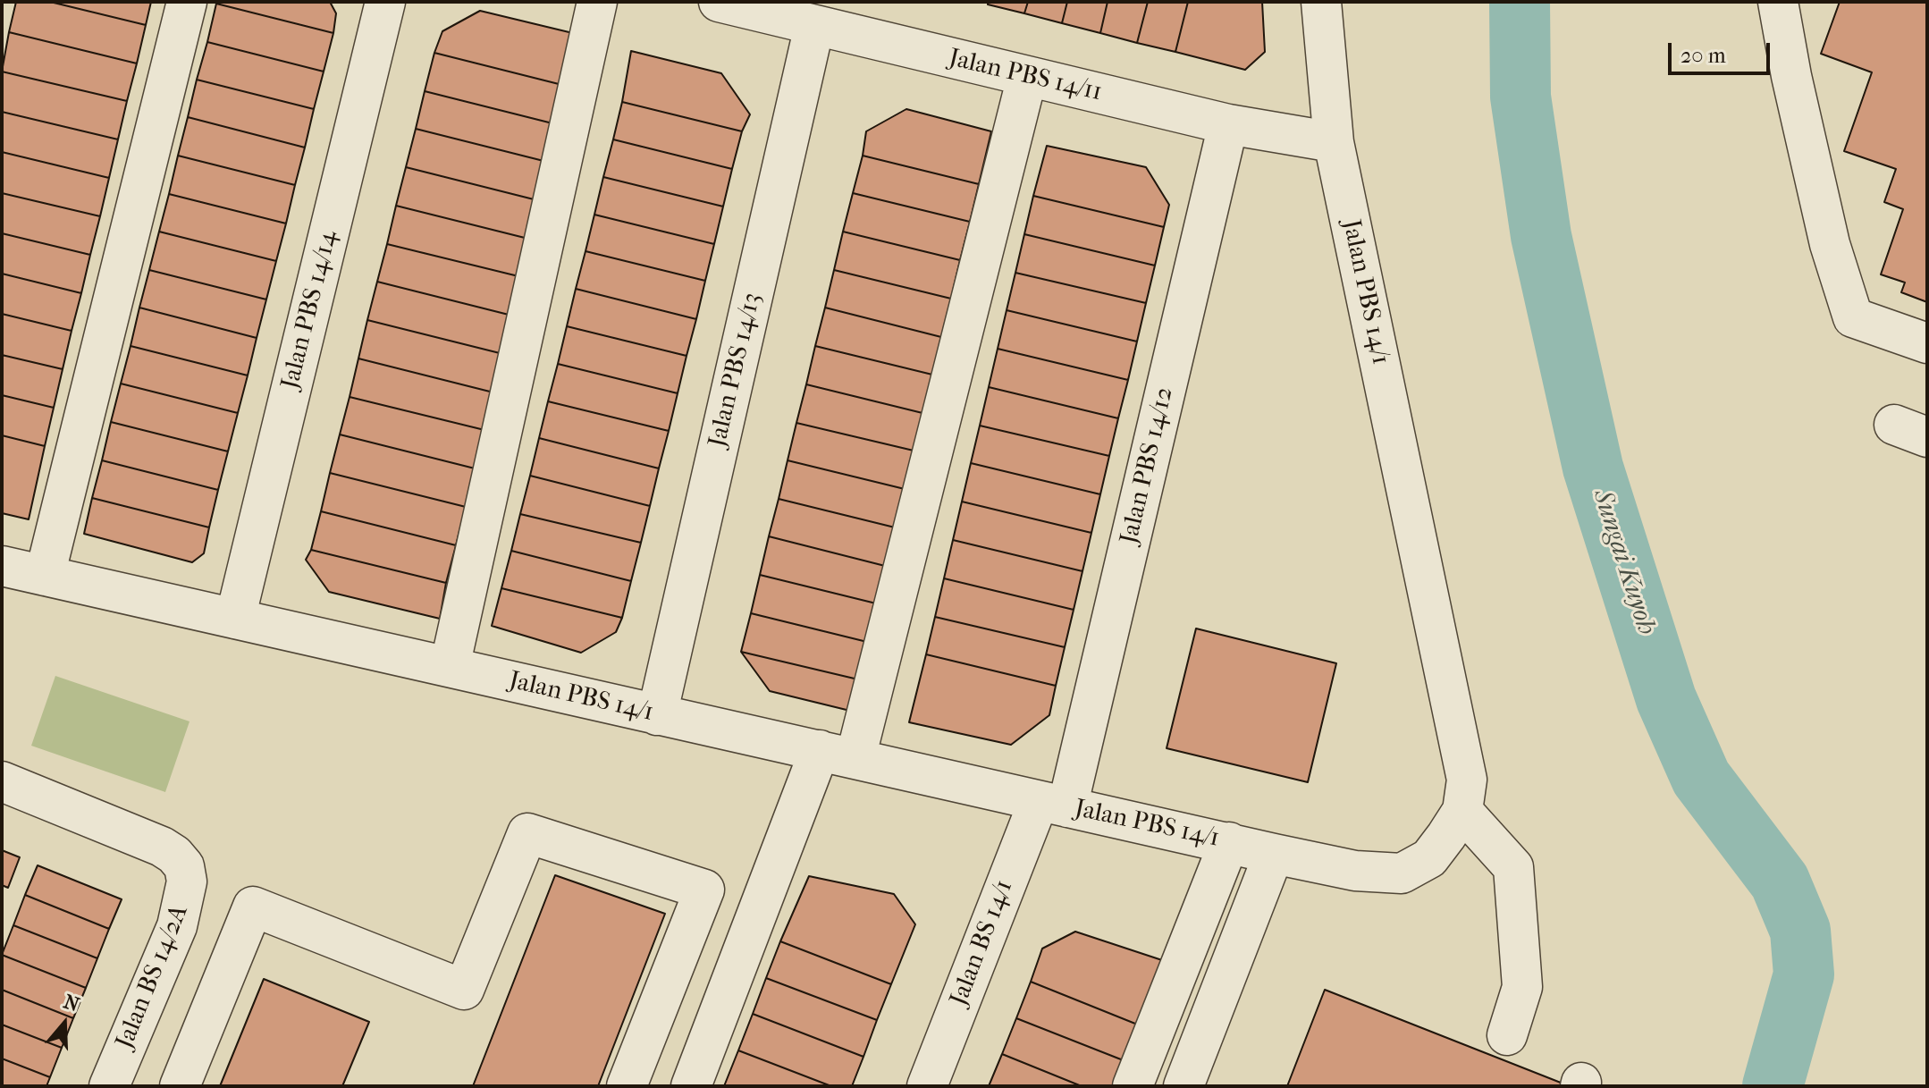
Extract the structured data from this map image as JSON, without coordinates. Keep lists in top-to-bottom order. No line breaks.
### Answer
{"streets":{"street":["Jalan PBS 14/11","Jalan PBS 14/1","Jalan PBS 14/14","Jalan PBS 14/13","Jalan PBS 14/12","Jalan BS 14/1","Jalan BS 14/2A"]},"crossings":[["Jalan PBS 14/11","Jalan PBS 14/1"],["Jalan PBS 14/11","Jalan PBS 14/13"],["Jalan PBS 14/11","Jalan PBS 14/12"],["Jalan PBS 14/1","Jalan PBS 14/14"],["Jalan PBS 14/1","Jalan PBS 14/13"],["Jalan PBS 14/1","Jalan PBS 14/12"],["Jalan PBS 14/1","Jalan BS 14/1"],["Jalan PBS 14/12","Jalan BS 14/1"]],"water":["Sungai Kuyoh"],"scale_bar":"20 m","north":"top"}
